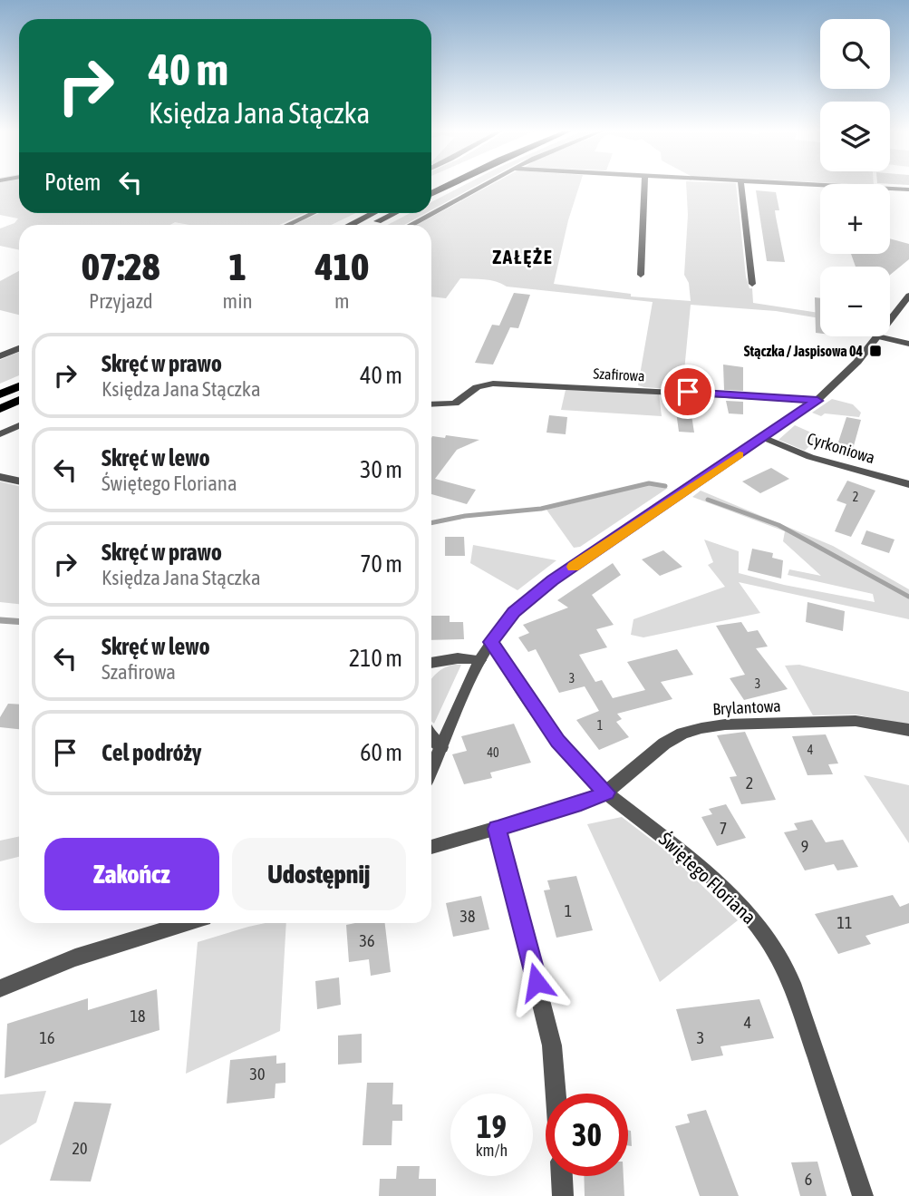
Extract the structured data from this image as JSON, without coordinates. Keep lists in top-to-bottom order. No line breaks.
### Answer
{"streets":{"street":["Szafirowa","Cyrkoniowa","Brylantowa","Świętego Floriana"]},"crossings":[["Brylantowa","Świętego Floriana"]],"districts":["ZAŁĘŻE"],"places":{"transit":["Stączka / Jaspisowa 04"]},"house_numbers":["2","3","3","1","4","40","2","7","9","1","38","11","36","18","4","16","3","30","20","6"],"page":{"map_buttons":["+","−"],"turn":["40 m","Księdza Jana Stączka"],"then":"Potem","eta":["07:28","Przyjazd","1","min","410","m"],"list":[{"name":"Skręć w prawo","note":"Księdza Jana Stączka","value":"40 m"},{"name":"Skręć w lewo","note":"Świętego Floriana","value":"30 m"},{"name":"Skręć w prawo","note":"Księdza Jana Stączka","value":"70 m"},{"name":"Skręć w lewo","note":"Szafirowa","value":"210 m"},{"name":"Cel podróży","value":"60 m"}],"buttons":["Zakończ","Udostępnij"],"speed":"19 km/h","limit":"30"}}
